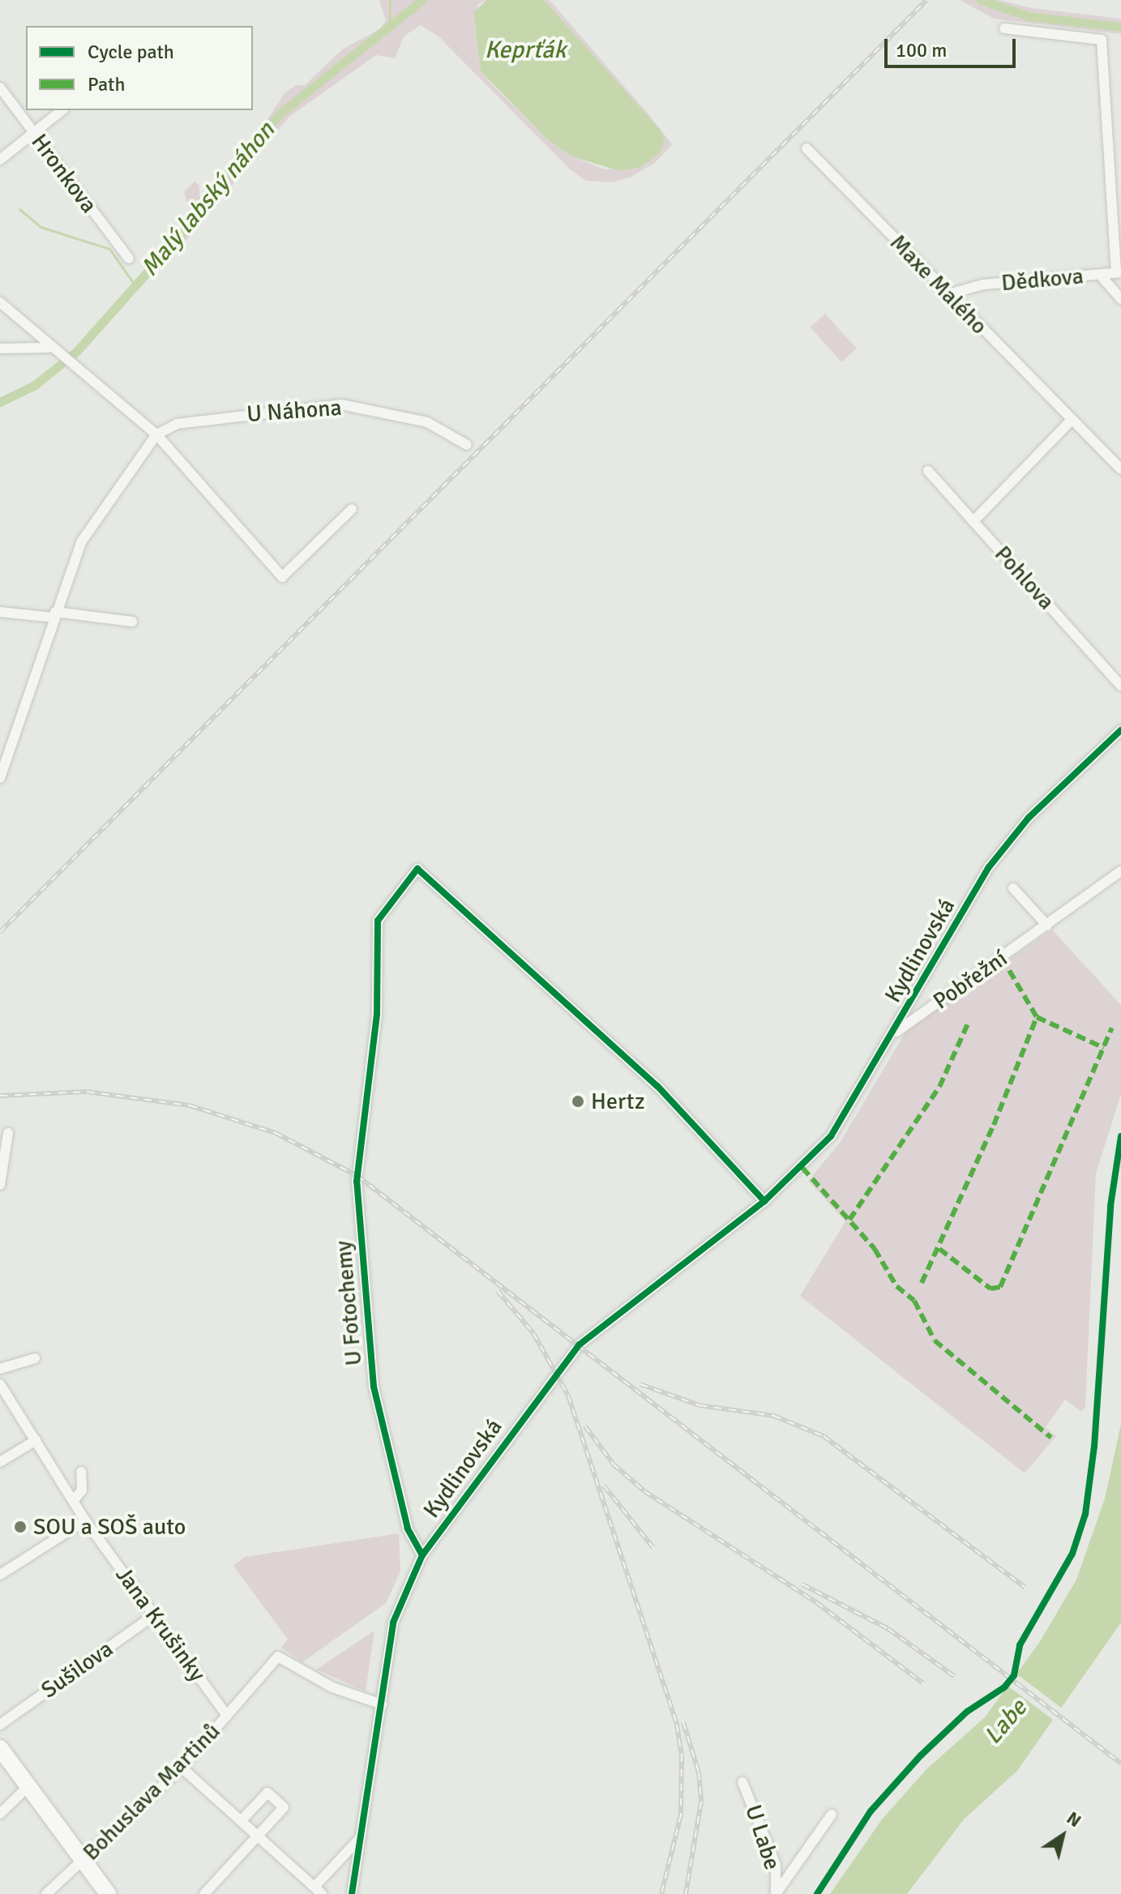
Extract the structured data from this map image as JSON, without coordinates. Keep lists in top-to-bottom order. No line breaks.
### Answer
{"streets":{"street":["Hronkova","Dědkova","Maxe Malého","U Náhona","Pohlova","Kydlinovská","Pobřežní","U Fotochemy","Jana Krušinky","Sušilova","Bohuslava Martinů","U Labe"]},"crossings":[["Dědkova","Maxe Malého"],["Kydlinovská","Pobřežní"],["Kydlinovská","U Fotochemy"],["Kydlinovská","Bohuslava Martinů"],["Jana Krušinky","Sušilova"],["Jana Krušinky","Bohuslava Martinů"]],"water":["Keprťák","Malý labský náhon","Labe"],"places":["Hertz","SOU a SOŠ auto"],"legend":["Cycle path","Path"],"scale_bar":"100 m","north":"top right"}
